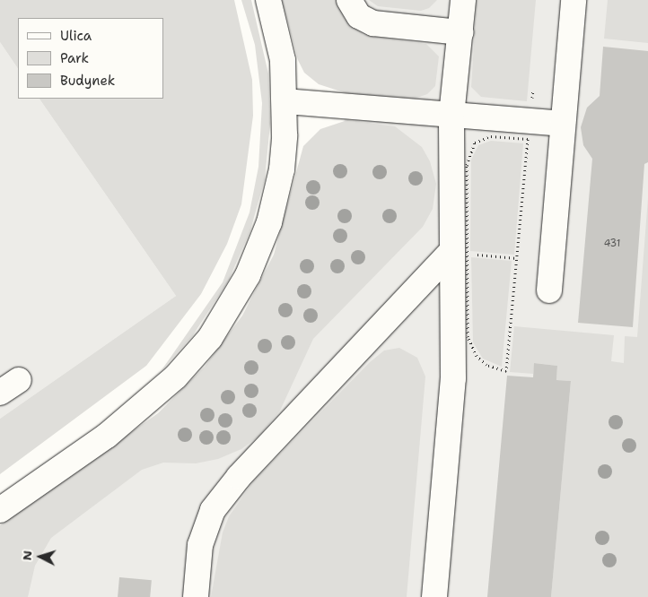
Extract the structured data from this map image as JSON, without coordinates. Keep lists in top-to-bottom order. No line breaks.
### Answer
{"house_numbers":["431"],"legend":["Ulica","Park","Budynek"],"north":"left"}
